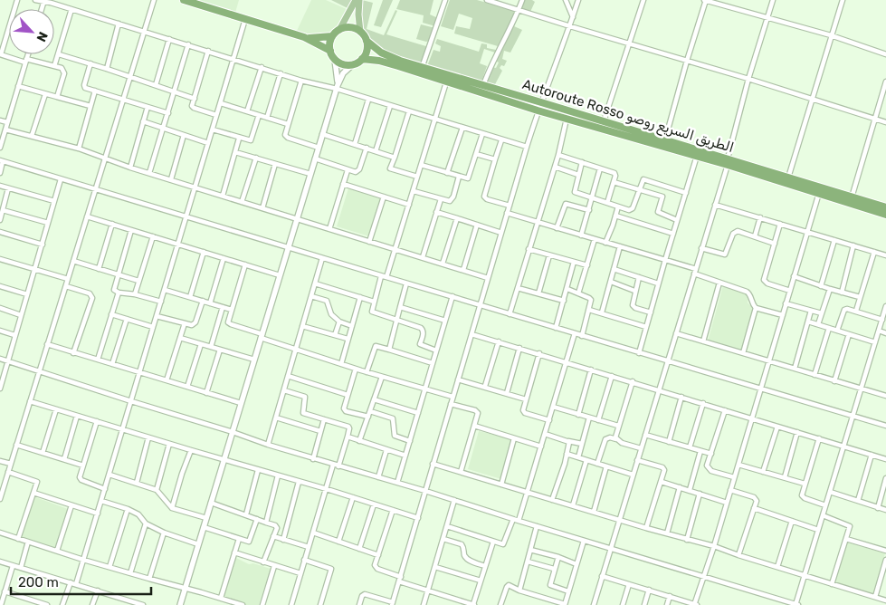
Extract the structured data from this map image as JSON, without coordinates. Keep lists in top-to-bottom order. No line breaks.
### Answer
{"streets":{"highway":["Autoroute Rosso الطريق السريع روصو"]},"scale_bar":"200 m","north":"bottom right"}
